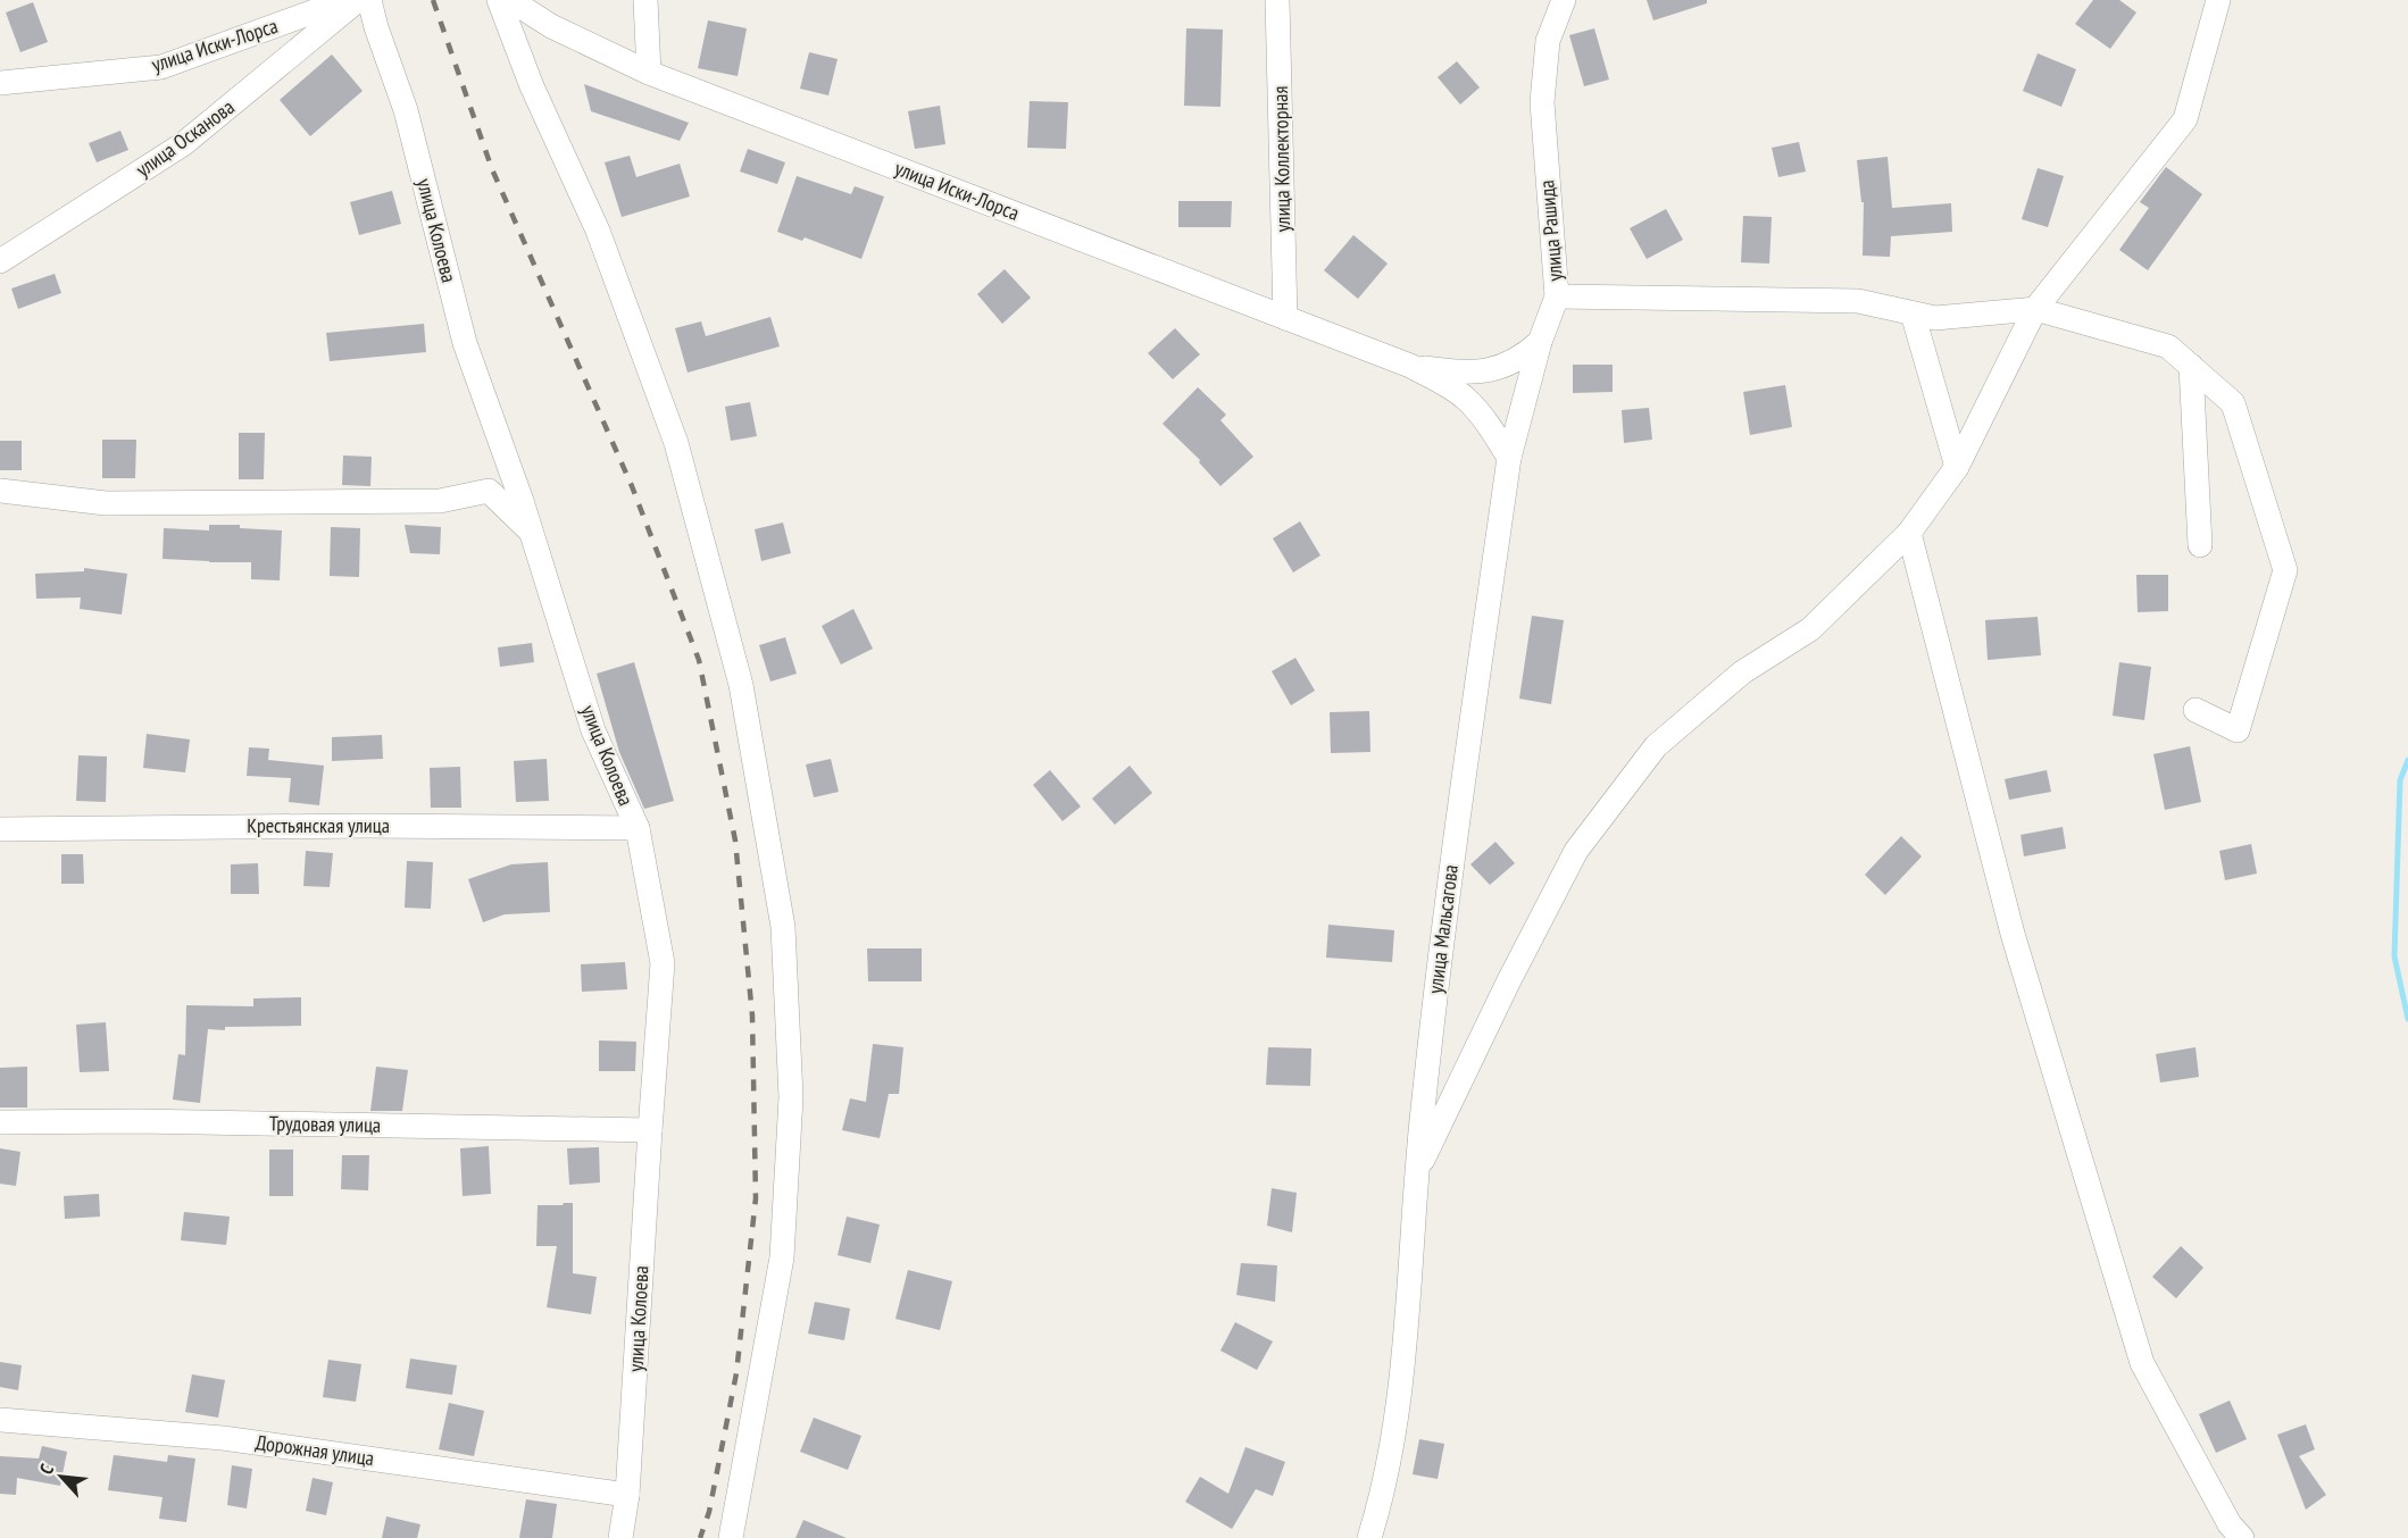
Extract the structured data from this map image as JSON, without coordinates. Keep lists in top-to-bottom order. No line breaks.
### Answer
{"streets":{"street":["улица Иски-Лорса","улица Осканова","улица Коллекторная","улица Колоева","улица Рашида","Крестьянская улица","улица Мальсагова","Трудовая улица","Дорожная улица"]},"crossings":[["улица Иски-Лорса","улица Коллекторная"],["улица Колоева","Крестьянская улица"],["улица Колоева","Трудовая улица"],["улица Колоева","Дорожная улица"],["улица Рашида","улица Мальсагова"]],"north":"top left"}
